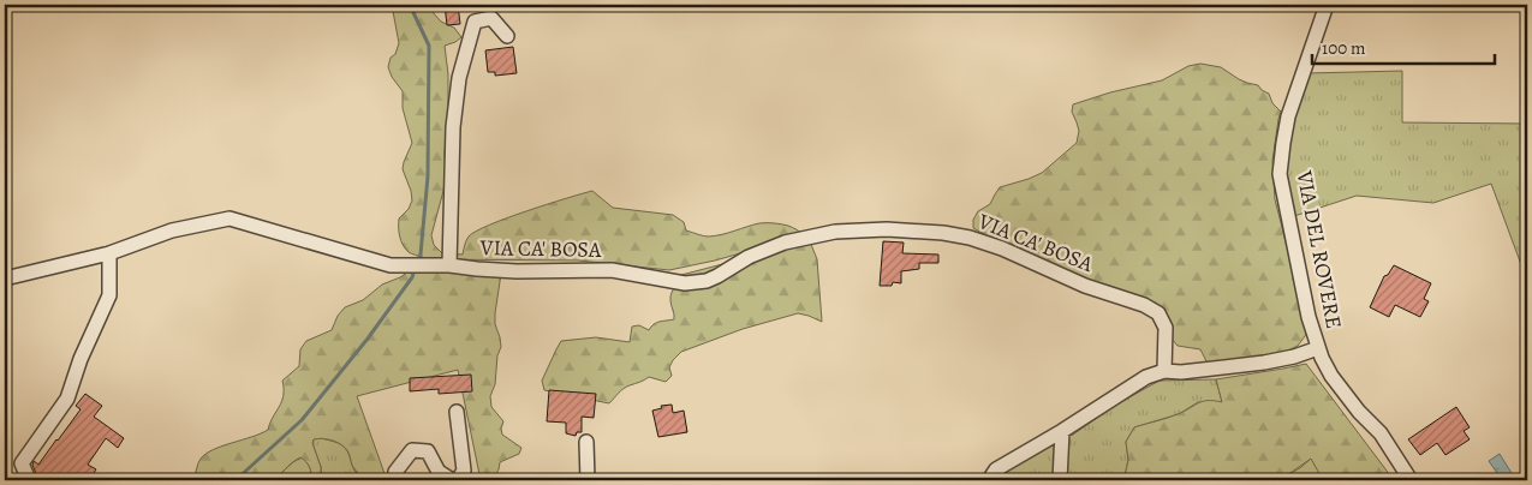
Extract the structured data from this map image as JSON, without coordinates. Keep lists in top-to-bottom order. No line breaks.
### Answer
{"streets":{"street":["VIA CA' BOSA","VIA DEL ROVERE"]},"scale_bar":"100 m"}
